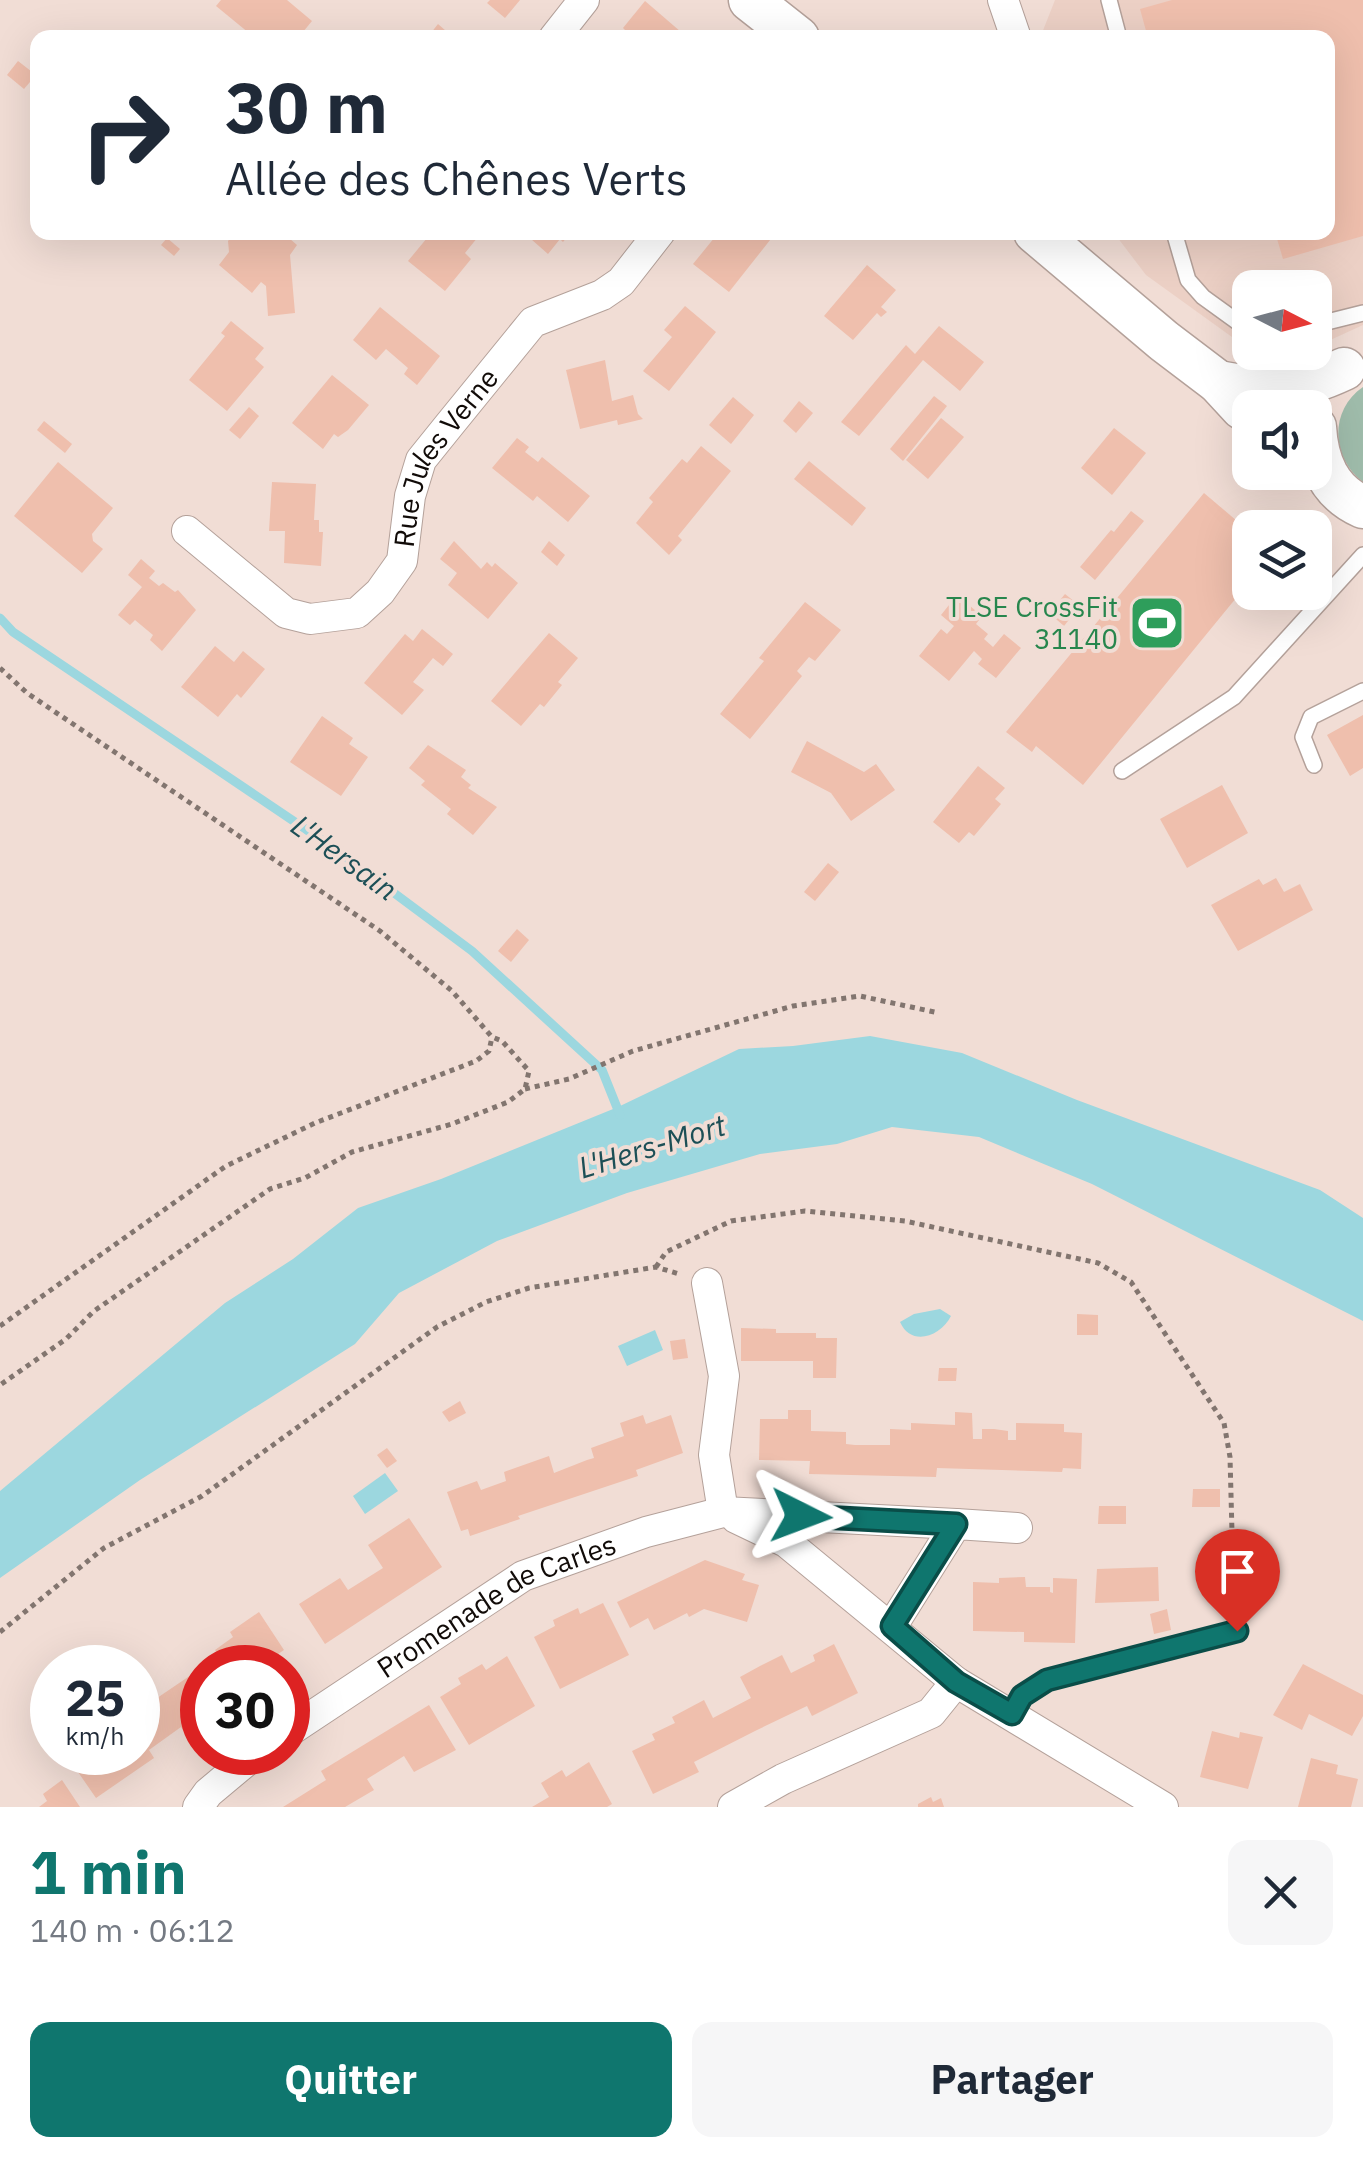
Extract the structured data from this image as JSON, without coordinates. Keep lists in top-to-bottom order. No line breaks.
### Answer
{"streets":{"street":["Rue Jules Verne","Promenade de Carles"]},"water":["L'Hersain","L'Hers-Mort"],"places":{"sports":["TLSE CrossFit 31140"]},"north":"right","page":{"turn":["30 m","Allée des Chênes Verts"],"speed":"25 km/h","limit":"30","heading":["1 min","140 m · 06:12"],"buttons":["Quitter","Partager"]}}
